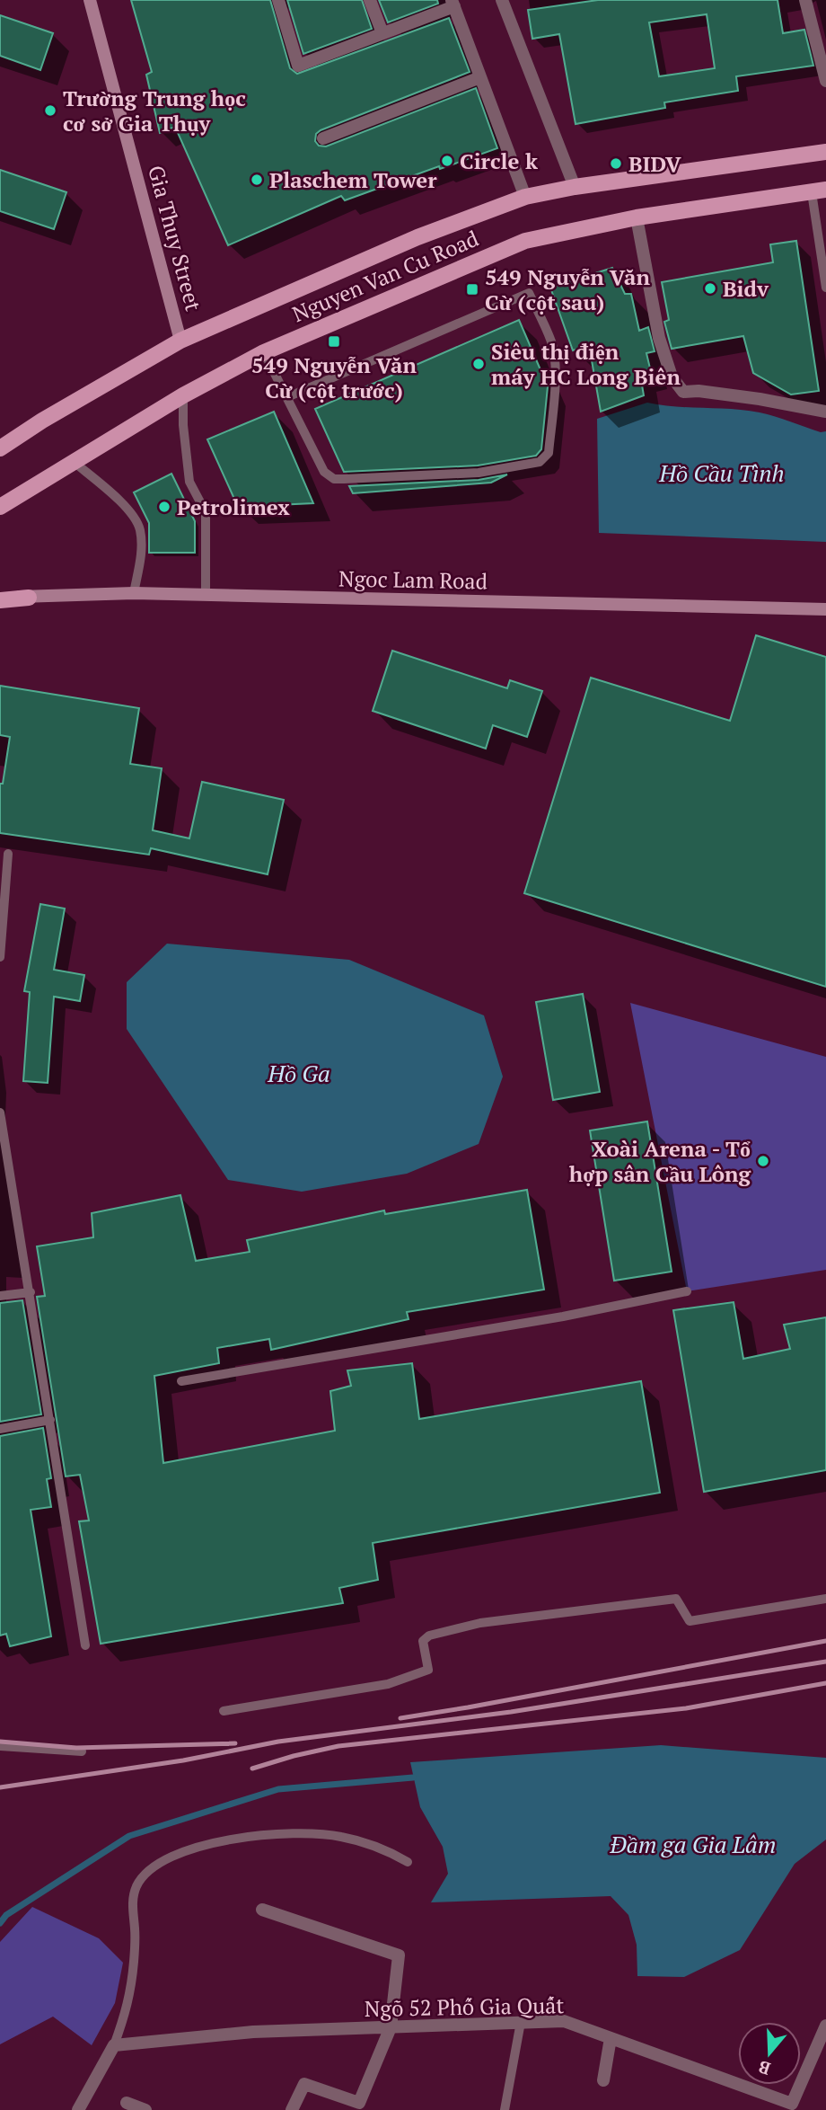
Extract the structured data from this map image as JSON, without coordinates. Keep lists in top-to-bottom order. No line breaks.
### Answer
{"streets":{"main road":["Gia Thuy Street","Nguyen Van Cu Road","Ngoc Lam Road"],"street":["Ngõ 52 Phố Gia Quất"]},"crossings":[["Gia Thuy Street","Nguyen Van Cu Road"]],"water":["Hồ Cầu Tình","Hồ Ga","Đầm ga Gia Lâm"],"places":{"other":["Trường Trung học cơ sở Gia Thụy","Circle k","BIDV","Plaschem Tower","Bidv","Siêu thị điện máy HC Long Biên","Petrolimex","Xoài Arena - Tổ hợp sân Cầu Lông"],"transit":["549 Nguyễn Văn Cừ (cột sau)","549 Nguyễn Văn Cừ (cột trước)"]},"north":"bottom"}
